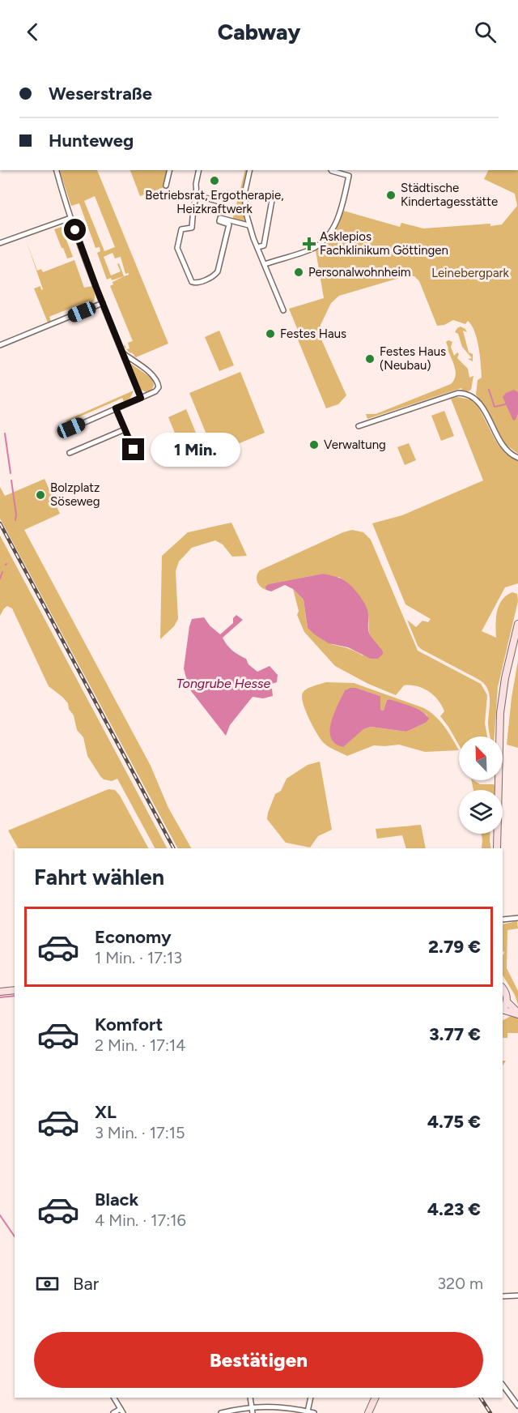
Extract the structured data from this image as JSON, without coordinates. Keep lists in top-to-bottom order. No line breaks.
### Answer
{"water":["Tongrube Hesse"],"parks":["Leinebergpark"],"places":{"other":["Betriebsrat, Ergotherapie, Heizkraftwerk","Städtische Kindertagesstätte","Personalwohnheim","Festes Haus","Festes Haus (Neubau)","Verwaltung","Bolzplatz Söseweg"],"health":["Asklepios Fachklinikum Göttingen"]},"north":"top left","page":{"header":"Cabway","banner":["Weserstraße","Hunteweg"],"bubble":"1 Min.","heading":"Fahrt wählen","list":[{"name":"Economy","note":"1 Min. · 17:13","value":"2.79 €"},{"name":"Komfort","note":"2 Min. · 17:14","value":"3.77 €"},{"name":"XL","note":"3 Min. · 17:15","value":"4.75 €"},{"name":"Black","note":"4 Min. · 17:16","value":"4.23 €"}],"pay":["Bar","320 m"],"buttons":"Bestätigen"}}
